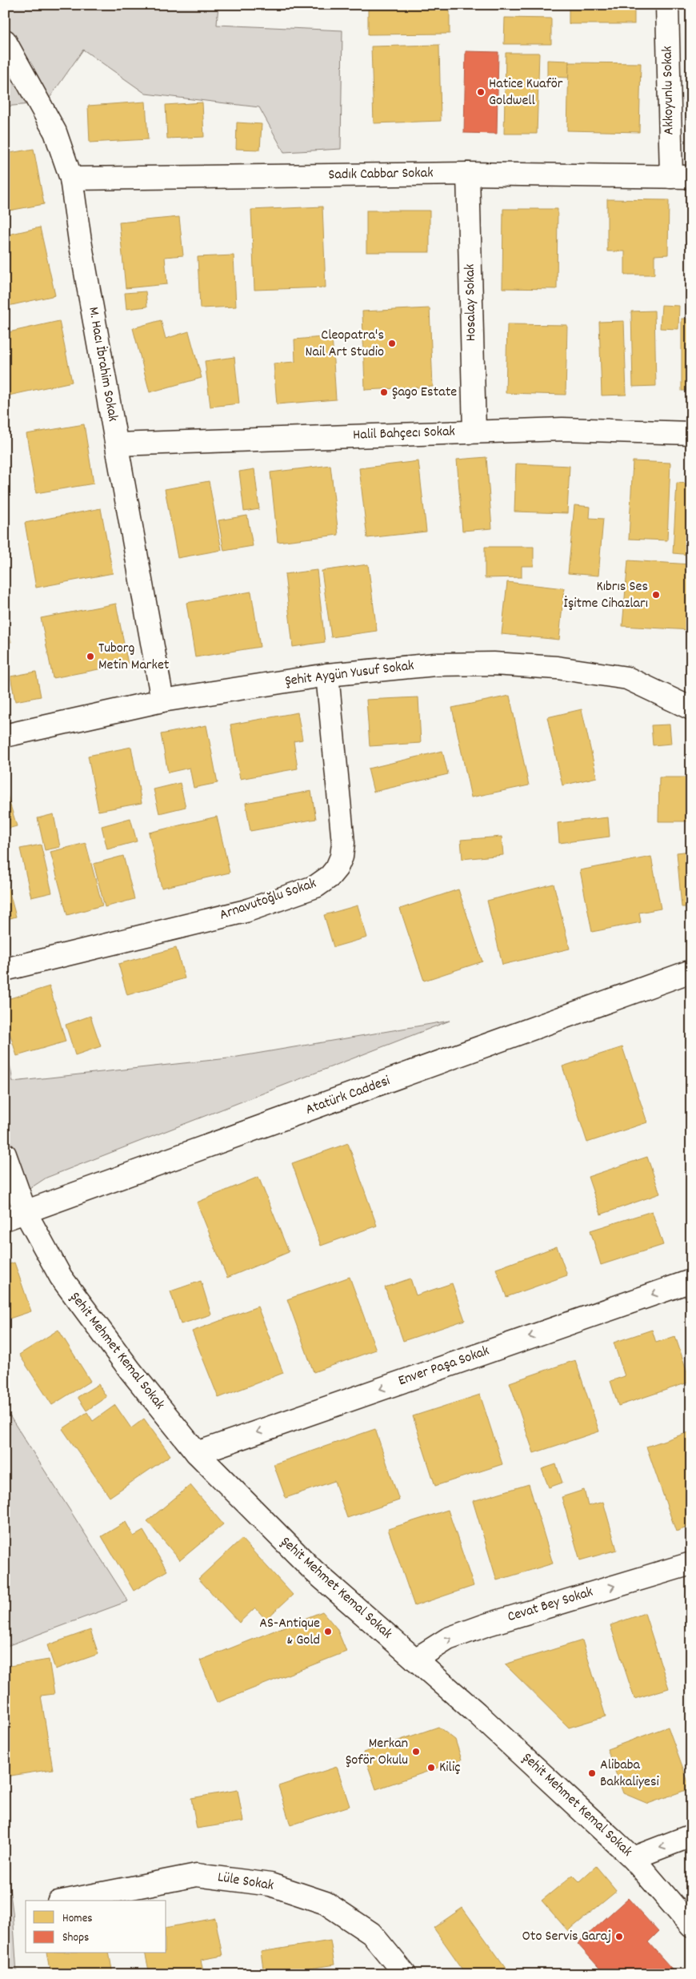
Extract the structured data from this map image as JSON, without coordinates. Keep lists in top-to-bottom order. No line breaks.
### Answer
{"streets":{"street":["Akkoyunlu Sokak","Sadık Cabbar Sokak","Hosalay Sokak","M. Hacı İbrahim Sokak","Halil Bahçecı Sokak","Şehit Aygün Yusuf Sokak","Arnavutoğlu Sokak","Atatürk Caddesi","Şehit Mehmet Kemal Sokak","Enver Paşa Sokak","Cevat Bey Sokak","Lüle Sokak"]},"crossings":[["Akkoyunlu Sokak","Sadık Cabbar Sokak"],["Sadık Cabbar Sokak","Hosalay Sokak"],["Sadık Cabbar Sokak","M. Hacı İbrahim Sokak"],["Hosalay Sokak","Halil Bahçecı Sokak"],["M. Hacı İbrahim Sokak","Halil Bahçecı Sokak"],["M. Hacı İbrahim Sokak","Şehit Aygün Yusuf Sokak"],["Şehit Aygün Yusuf Sokak","Arnavutoğlu Sokak"],["Atatürk Caddesi","Şehit Mehmet Kemal Sokak"],["Şehit Mehmet Kemal Sokak","Enver Paşa Sokak"],["Şehit Mehmet Kemal Sokak","Cevat Bey Sokak"]],"one_way":["Enver Paşa Sokak","Cevat Bey Sokak"],"places":["Hatice Kuaför Goldwell","Cleopatra's Nail Art Studio","Şago Estate","Kıbrıs Ses İşitme Cihazları","Tuborg Metin Market","AS-Antique & Gold","Merkan Şoför Okulu","Kiliç","Alibaba Bakkaliyesi","Oto Servis Garaj"],"legend":["Homes","Shops"]}
